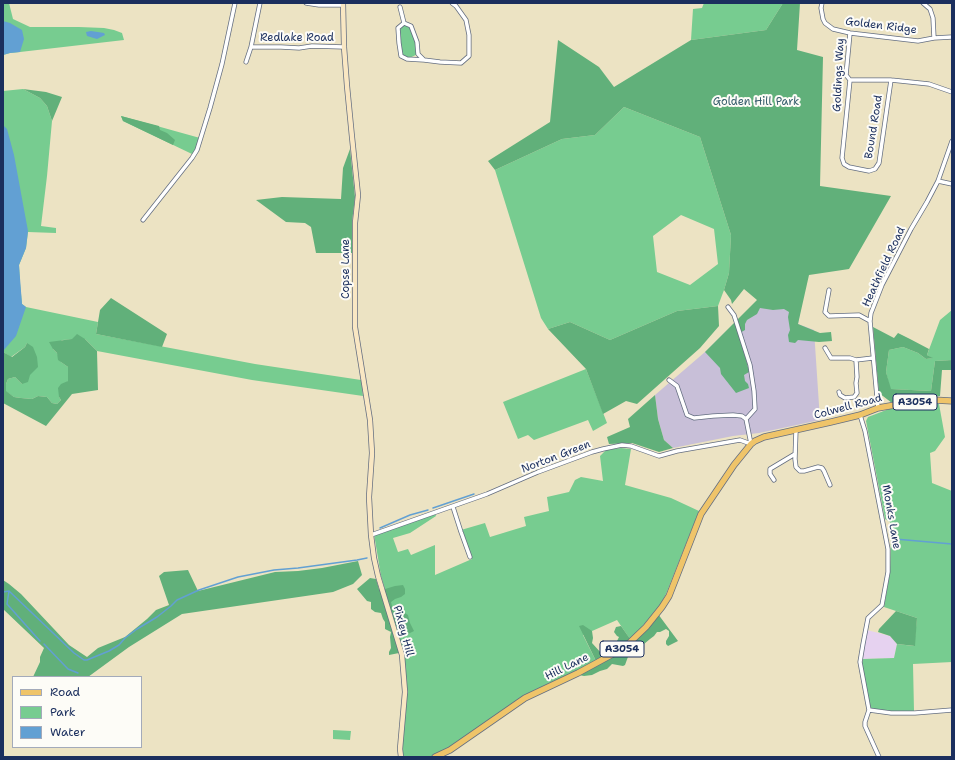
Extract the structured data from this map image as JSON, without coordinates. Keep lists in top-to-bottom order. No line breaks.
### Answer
{"streets":{"main road":["A3054","Colwell Road","Hill Lane"],"street":["Golden Ridge","Redlake Road","Goldings Way","Bound Road","Heathfield Road","Copse Lane","Norton Green","Monks Lane","Pixley Hill"]},"crossings":[["Golden Ridge","Goldings Way"],["Redlake Road","Copse Lane"],["Goldings Way","Bound Road"],["Heathfield Road","Colwell Road"],["Copse Lane","Norton Green"],["Copse Lane","Pixley Hill"],["Colwell Road","Norton Green"],["Colwell Road","Monks Lane"],["Colwell Road","Hill Lane"],["Norton Green","Pixley Hill"],["Norton Green","Hill Lane"]],"parks":["Golden Hill Park"],"legend":["Road","Park","Water"]}
